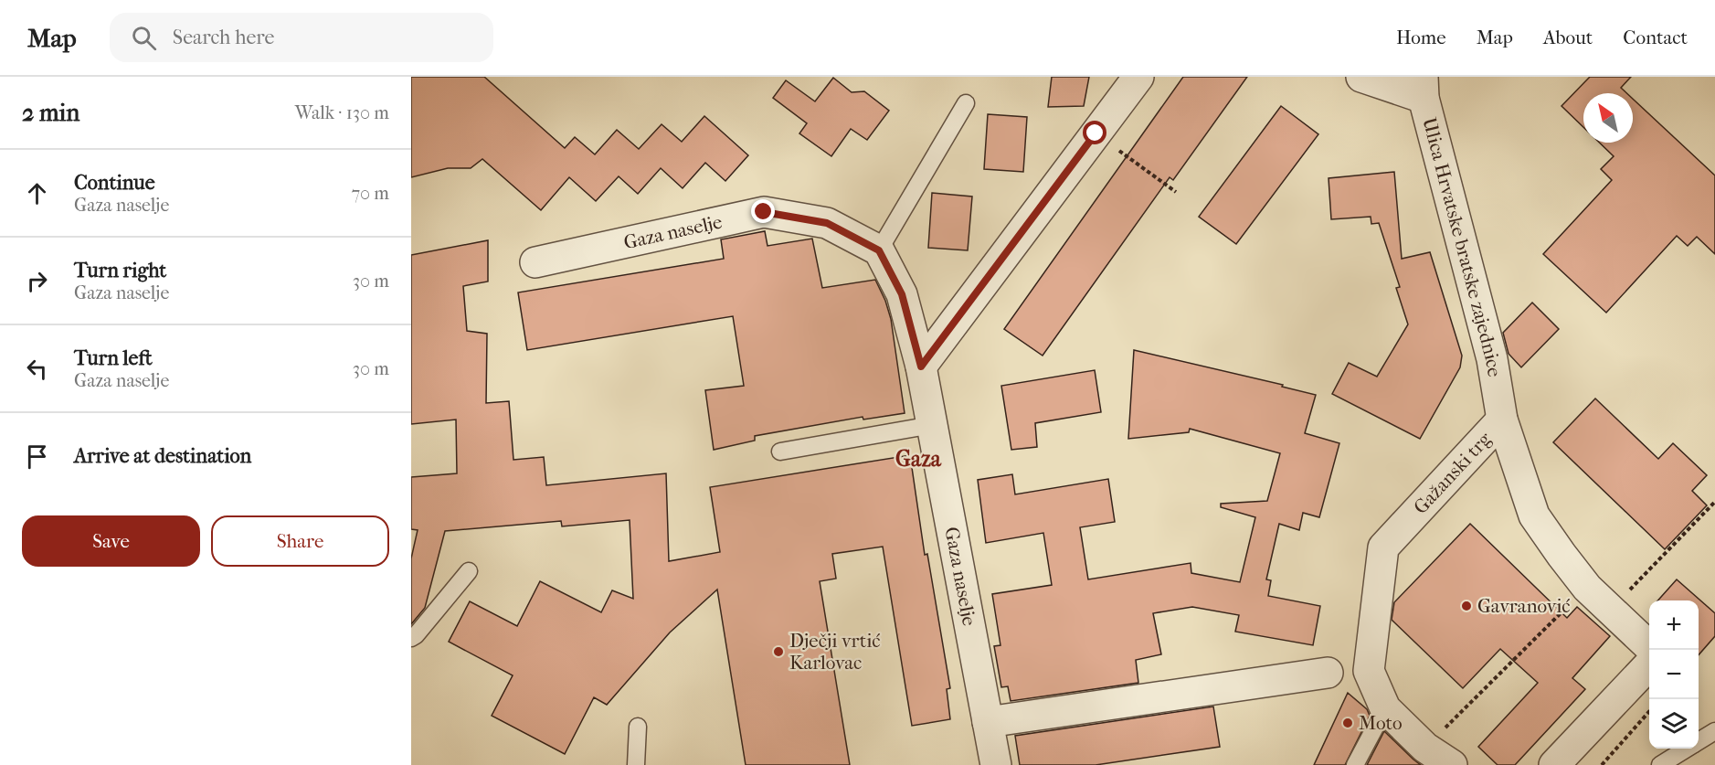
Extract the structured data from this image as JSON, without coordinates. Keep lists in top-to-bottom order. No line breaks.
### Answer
{"streets":{"street":["Gaza naselje","Ulica Hrvatske bratske zajednice","Gažanski trg"]},"crossings":[["Ulica Hrvatske bratske zajednice","Gažanski trg"]],"districts":["Gaza"],"places":["Gavranović","Dječji vrtić Karlovac","Moto"],"north":"top left","page":{"header":"Map","search":"Search here","nav":["Home","Map","About","Contact"],"heading":["2 min","Walk · 130 m"],"list":[["Continue","Gaza naselje","70 m"],["Turn right","Gaza naselje","30 m"],["Turn left","Gaza naselje","30 m"],"Arrive at destination"],"buttons":["Save","Share"],"map_buttons":["+","−"]}}
